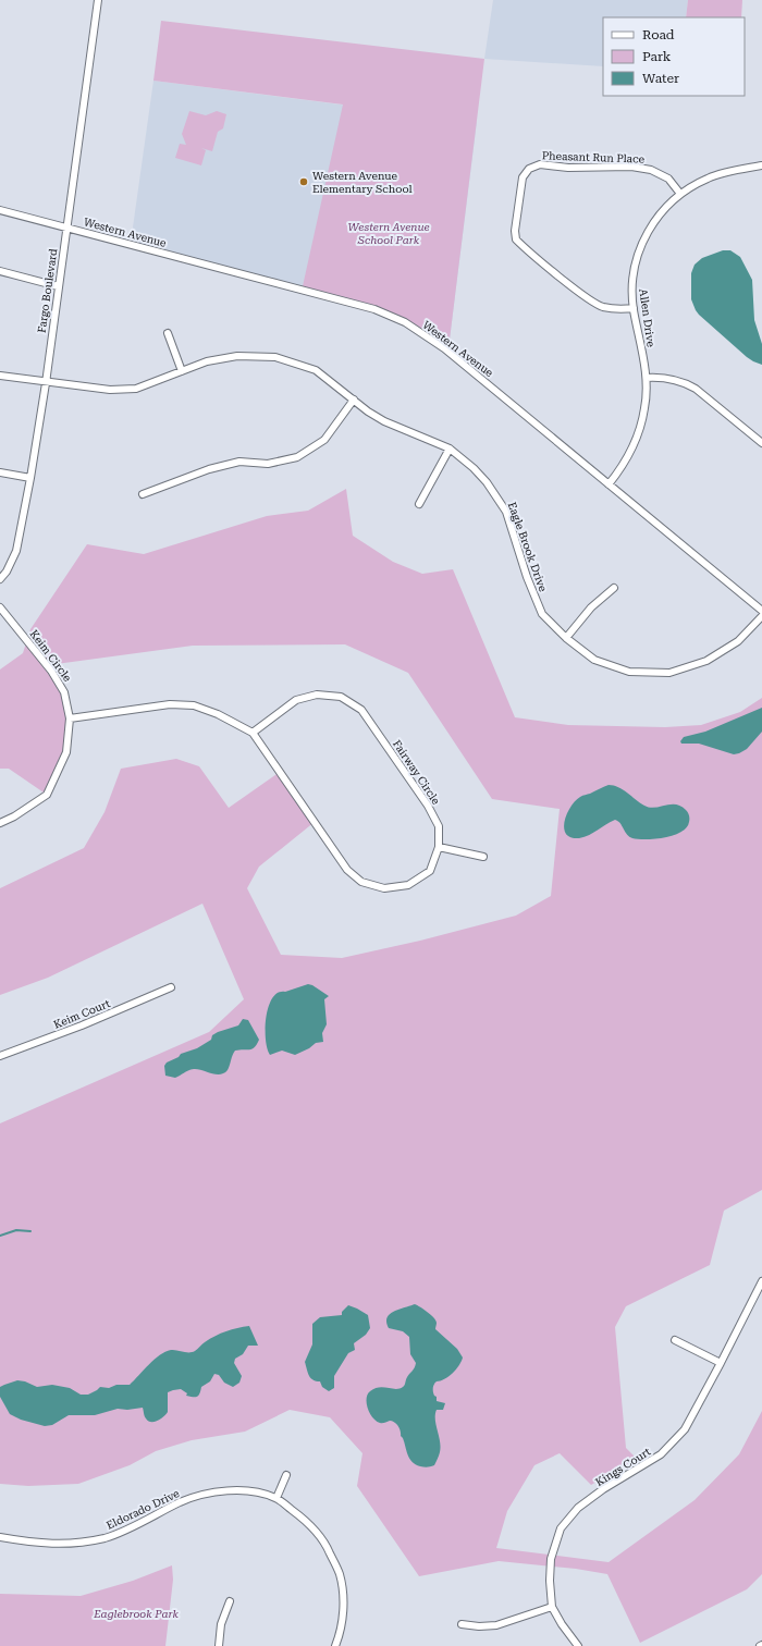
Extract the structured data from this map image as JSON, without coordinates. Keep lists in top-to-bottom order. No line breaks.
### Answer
{"streets":{"street":["Pheasant Run Place","Western Avenue","Fargo Boulevard","Allen Drive","Eagle Brook Drive","Keim Circle","Fairway Circle","Keim Court","Kings Court","Eldorado Drive"]},"crossings":[["Pheasant Run Place","Allen Drive"],["Western Avenue","Fargo Boulevard"],["Western Avenue","Allen Drive"],["Fargo Boulevard","Eagle Brook Drive"],["Keim Circle","Fairway Circle"]],"parks":["Western Avenue School Park","Eaglebrook Park"],"places":["Western Avenue Elementary School"],"legend":["Road","Park","Water"]}
